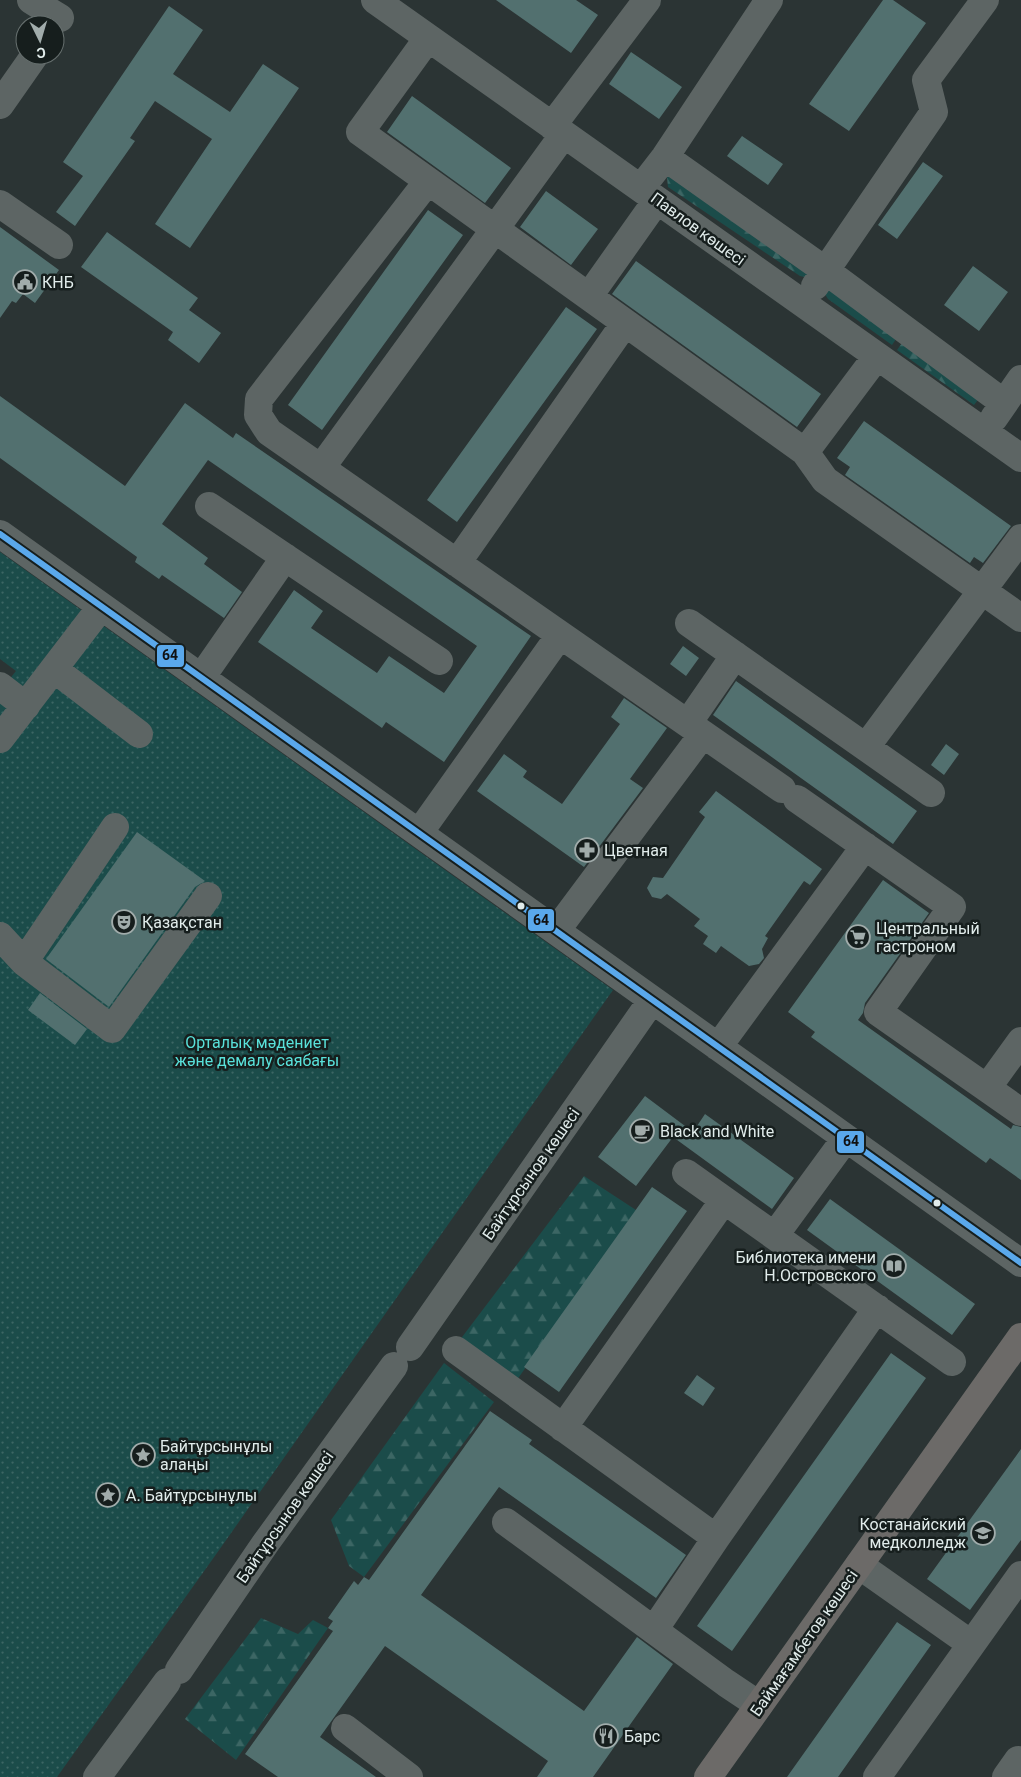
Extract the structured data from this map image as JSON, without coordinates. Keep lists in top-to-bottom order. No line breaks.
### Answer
{"streets":{"main road":["Баймағамбетов көшесі"],"street":["Павлов көшесі","Байтұрсынов көшесі"]},"parks":["Орталық мәдениет және демалу саябағы"],"places":{"public building":["КНБ"],"pharmacy":["Цветная"],"theatre":["Қазақстан"],"supermarket":["Центральный гастроном"],"cafe":["Black and White"],"library":["Библиотека имени Н.Островского"],"place":["Байтұрсынұлы алаңы","А. Байтұрсынұлы"],"school or university":["Костанайский медколледж"],"restaurant":["Барс"]},"lines":["transit line 64"],"north":"bottom"}
